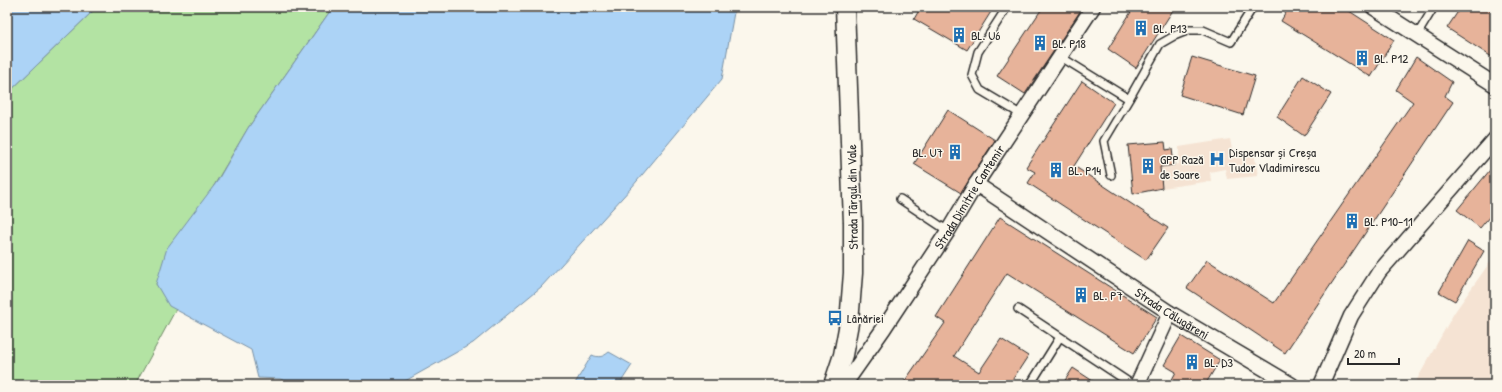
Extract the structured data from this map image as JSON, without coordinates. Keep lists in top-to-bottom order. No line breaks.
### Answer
{"streets":{"street":["Strada Dimitrie Cantemir","Strada Târgul din Vale","Strada Călugăreni"]},"crossings":[["Strada Dimitrie Cantemir","Strada Călugăreni"]],"places":{"building":["BL. P13","BL. U6","BL. P18","BL. P12","BL. U7","GPP Rază de Soare","BL. P14","BL. P10-11","BL. P7","BL. D3"],"hospital":["Dispensar și Creșa Tudor Vladimirescu"],"bus stop":["Lânăriei"]},"scale_bar":"20 m"}
